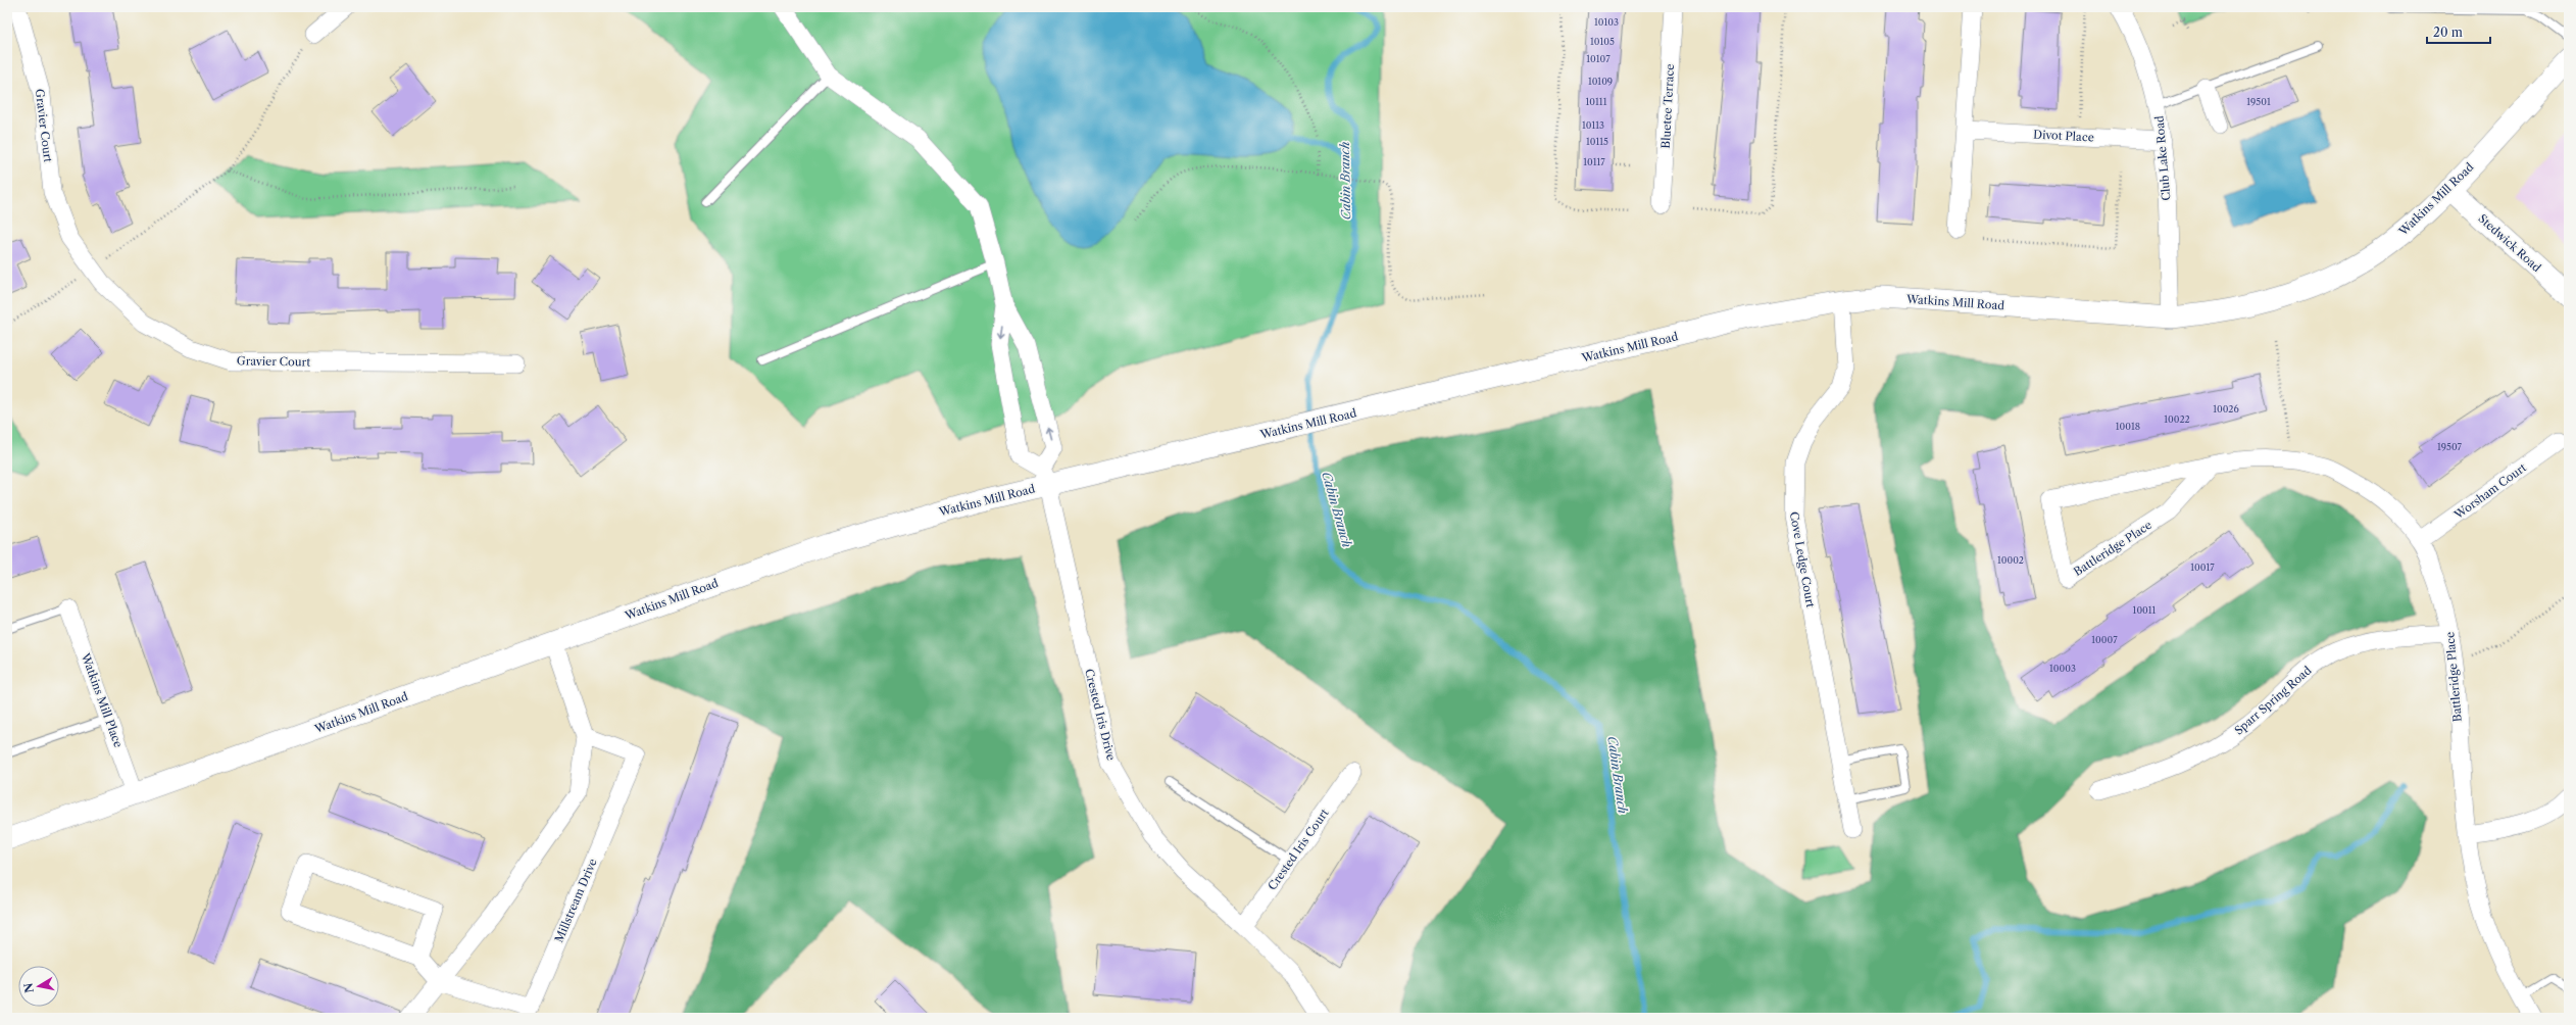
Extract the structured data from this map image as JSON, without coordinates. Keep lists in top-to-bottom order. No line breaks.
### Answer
{"streets":{"street":["Bluetee Terrace","Gravier Court","Divot Place","Club Lake Road","Watkins Mill Road","Stedwick Road","Worsham Court","Battleridge Place","Cove Ledge Court","Watkins Mill Place","Sparr Spring Road","Crested Iris Drive","Crested Iris Court","Millstream Drive"]},"crossings":[["Divot Place","Club Lake Road"],["Club Lake Road","Watkins Mill Road"],["Watkins Mill Road","Stedwick Road"],["Watkins Mill Road","Cove Ledge Court"],["Watkins Mill Road","Watkins Mill Place"],["Watkins Mill Road","Crested Iris Drive"],["Worsham Court","Battleridge Place"],["Battleridge Place","Sparr Spring Road"],["Crested Iris Drive","Crested Iris Court"]],"water":["Cabin Branch"],"house_numbers":["10103","10105","10107","10109","10111","19501","10113","10115","10117","10026","10022","10018","19507","10002","10017","10011","10007","10003"],"scale_bar":"20 m","north":"left"}
